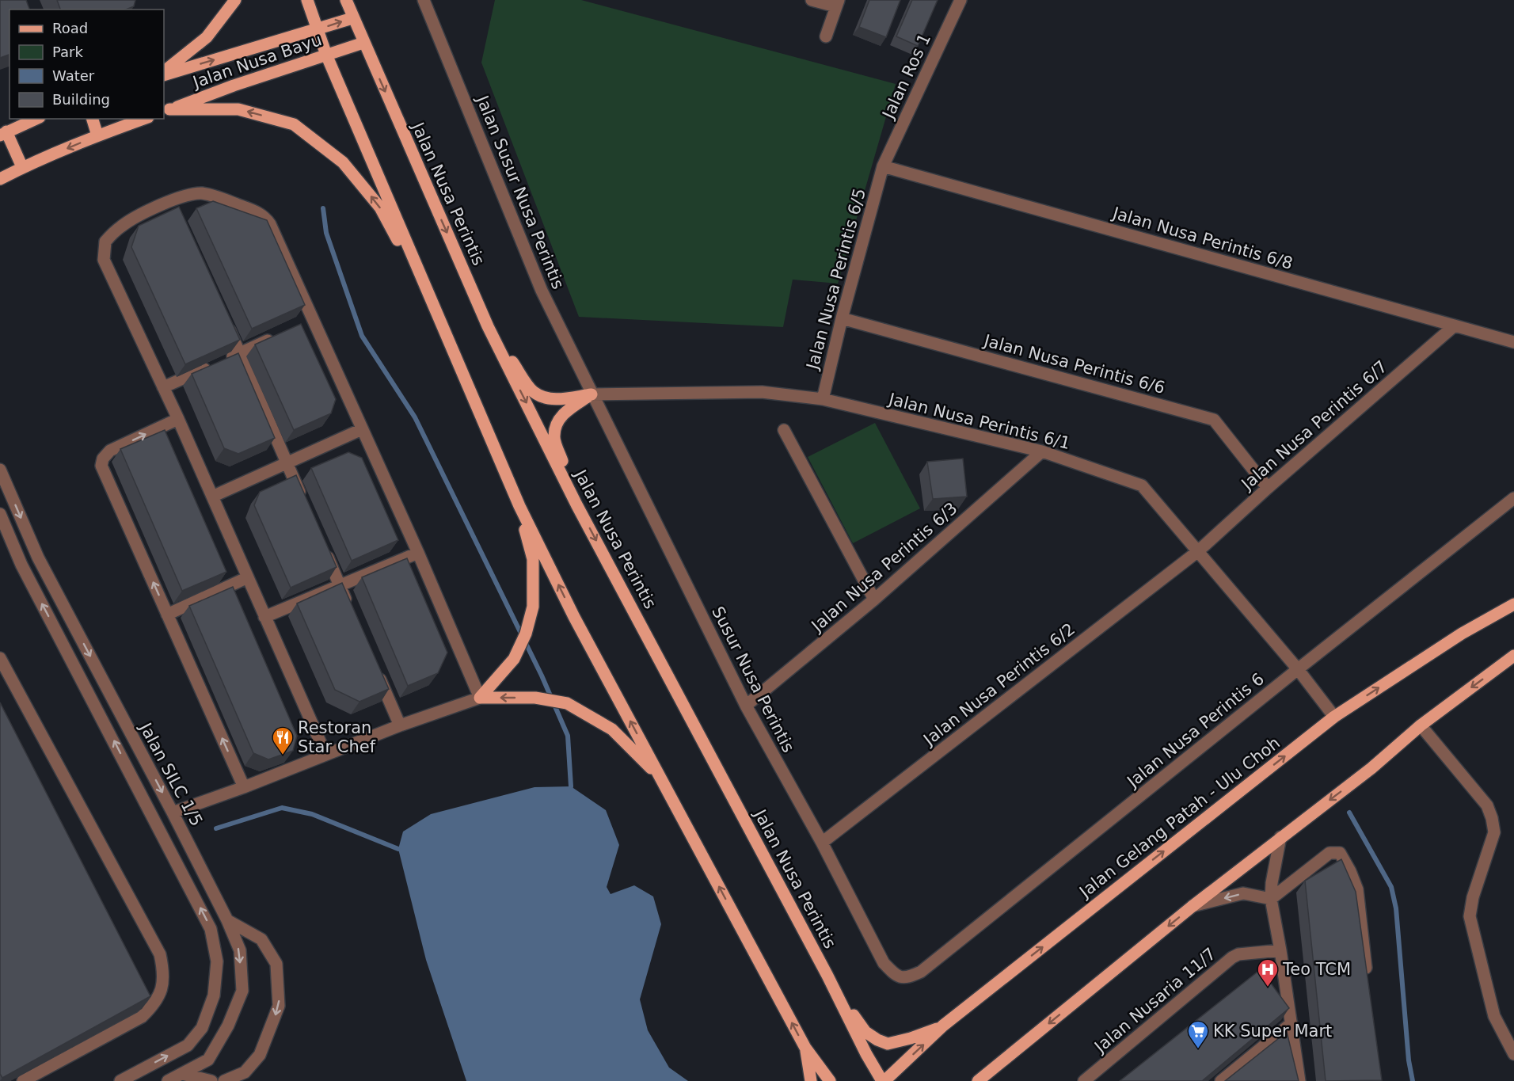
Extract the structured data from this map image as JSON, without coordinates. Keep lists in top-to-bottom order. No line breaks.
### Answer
{"streets":{"main road":["Jalan Nusa Bayu","Jalan Nusa Perintis","Jalan Gelang Patah - Ulu Choh"],"street":["Jalan Ros 1","Jalan Susur Nusa Perintis","Jalan Nusa Perintis 6/8","Jalan Nusa Perintis 6/5","Jalan Nusa Perintis 6/6","Jalan Nusa Perintis 6/1","Jalan Nusa Perintis 6/7","Jalan Nusa Perintis 6/3","Susur Nusa Perintis","Jalan Nusa Perintis 6/2","Jalan Nusa Perintis 6","Jalan SILC 1/5","Jalan Nusaria 11/7"]},"crossings":[["Jalan Nusa Bayu","Jalan Nusa Perintis"],["Jalan Ros 1","Jalan Nusa Perintis 6/8"],["Jalan Ros 1","Jalan Nusa Perintis 6/5"],["Jalan Susur Nusa Perintis","Jalan Nusa Perintis 6/1"],["Jalan Susur Nusa Perintis","Susur Nusa Perintis"],["Jalan Nusa Perintis","Jalan Gelang Patah - Ulu Choh"],["Jalan Nusa Perintis 6/8","Jalan Nusa Perintis 6/5"],["Jalan Nusa Perintis 6/8","Jalan Nusa Perintis 6/7"],["Jalan Nusa Perintis 6/5","Jalan Nusa Perintis 6/6"],["Jalan Nusa Perintis 6/5","Jalan Nusa Perintis 6/1"],["Jalan Nusa Perintis 6/6","Jalan Nusa Perintis 6/7"],["Jalan Nusa Perintis 6/1","Jalan Nusa Perintis 6/7"],["Jalan Nusa Perintis 6/1","Jalan Nusa Perintis 6/3"],["Jalan Nusa Perintis 6/1","Susur Nusa Perintis"],["Jalan Nusa Perintis 6/1","Jalan Nusa Perintis 6/2"],["Jalan Nusa Perintis 6/1","Jalan Nusa Perintis 6"],["Jalan Nusa Perintis 6/1","Jalan Gelang Patah - Ulu Choh"],["Jalan Nusa Perintis 6/7","Jalan Nusa Perintis 6/2"],["Jalan Nusa Perintis 6/3","Susur Nusa Perintis"],["Susur Nusa Perintis","Jalan Nusa Perintis 6/2"],["Susur Nusa Perintis","Jalan Nusa Perintis 6"]],"places":{"restaurant":["Restoran Star Chef"],"hospital":["Teo TCM"],"supermarket":["KK Super Mart"]},"legend":["Road","Park","Water","Building"]}
